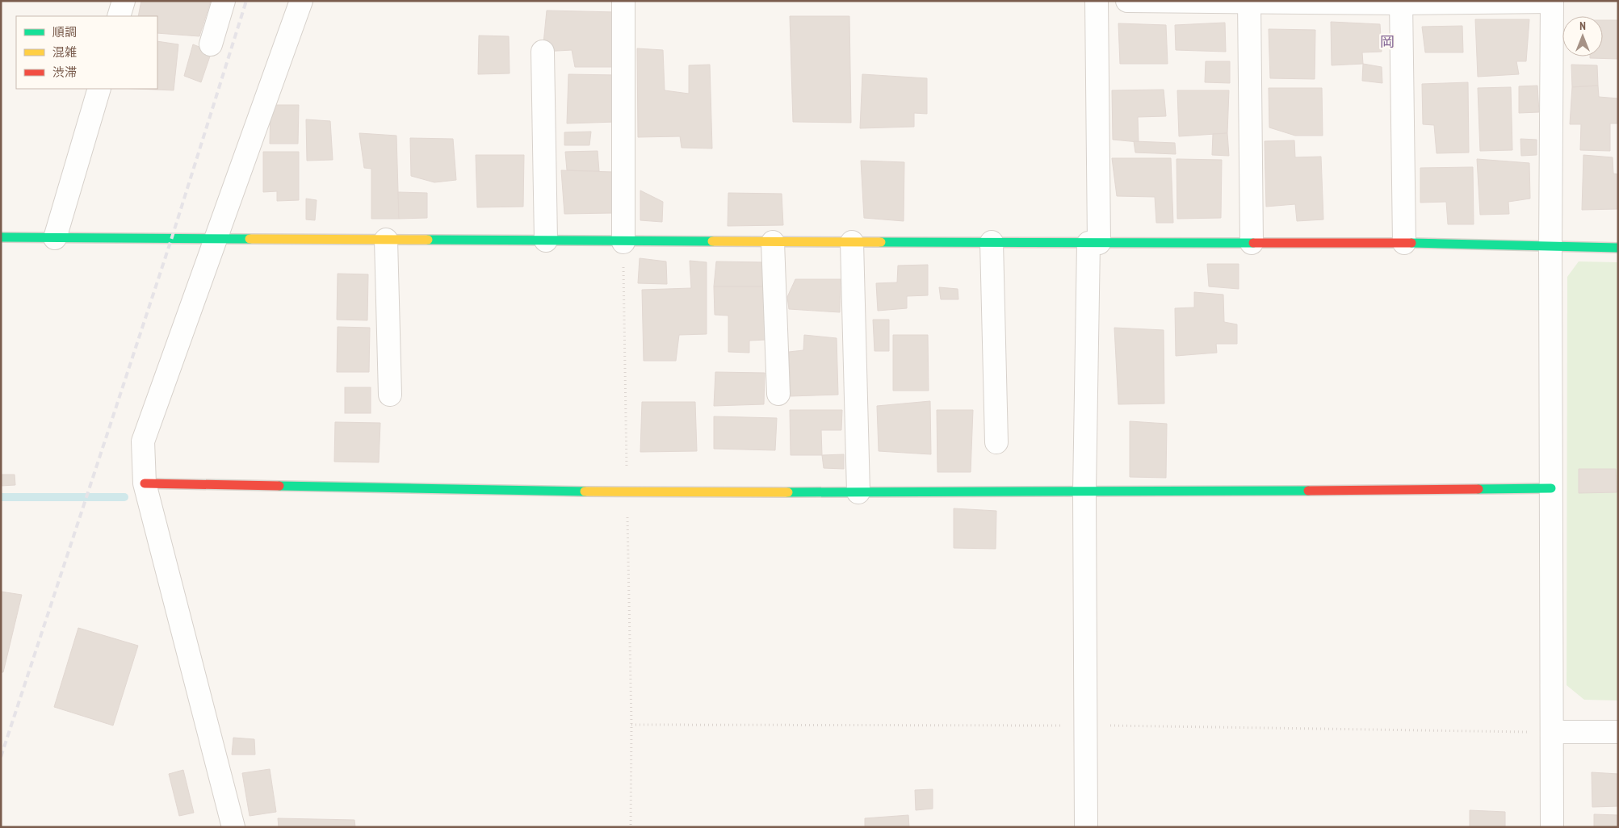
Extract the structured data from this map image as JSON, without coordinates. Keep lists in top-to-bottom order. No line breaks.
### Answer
{"districts":["岡"],"legend":["順調","混雑","渋滞"],"north":"top"}
